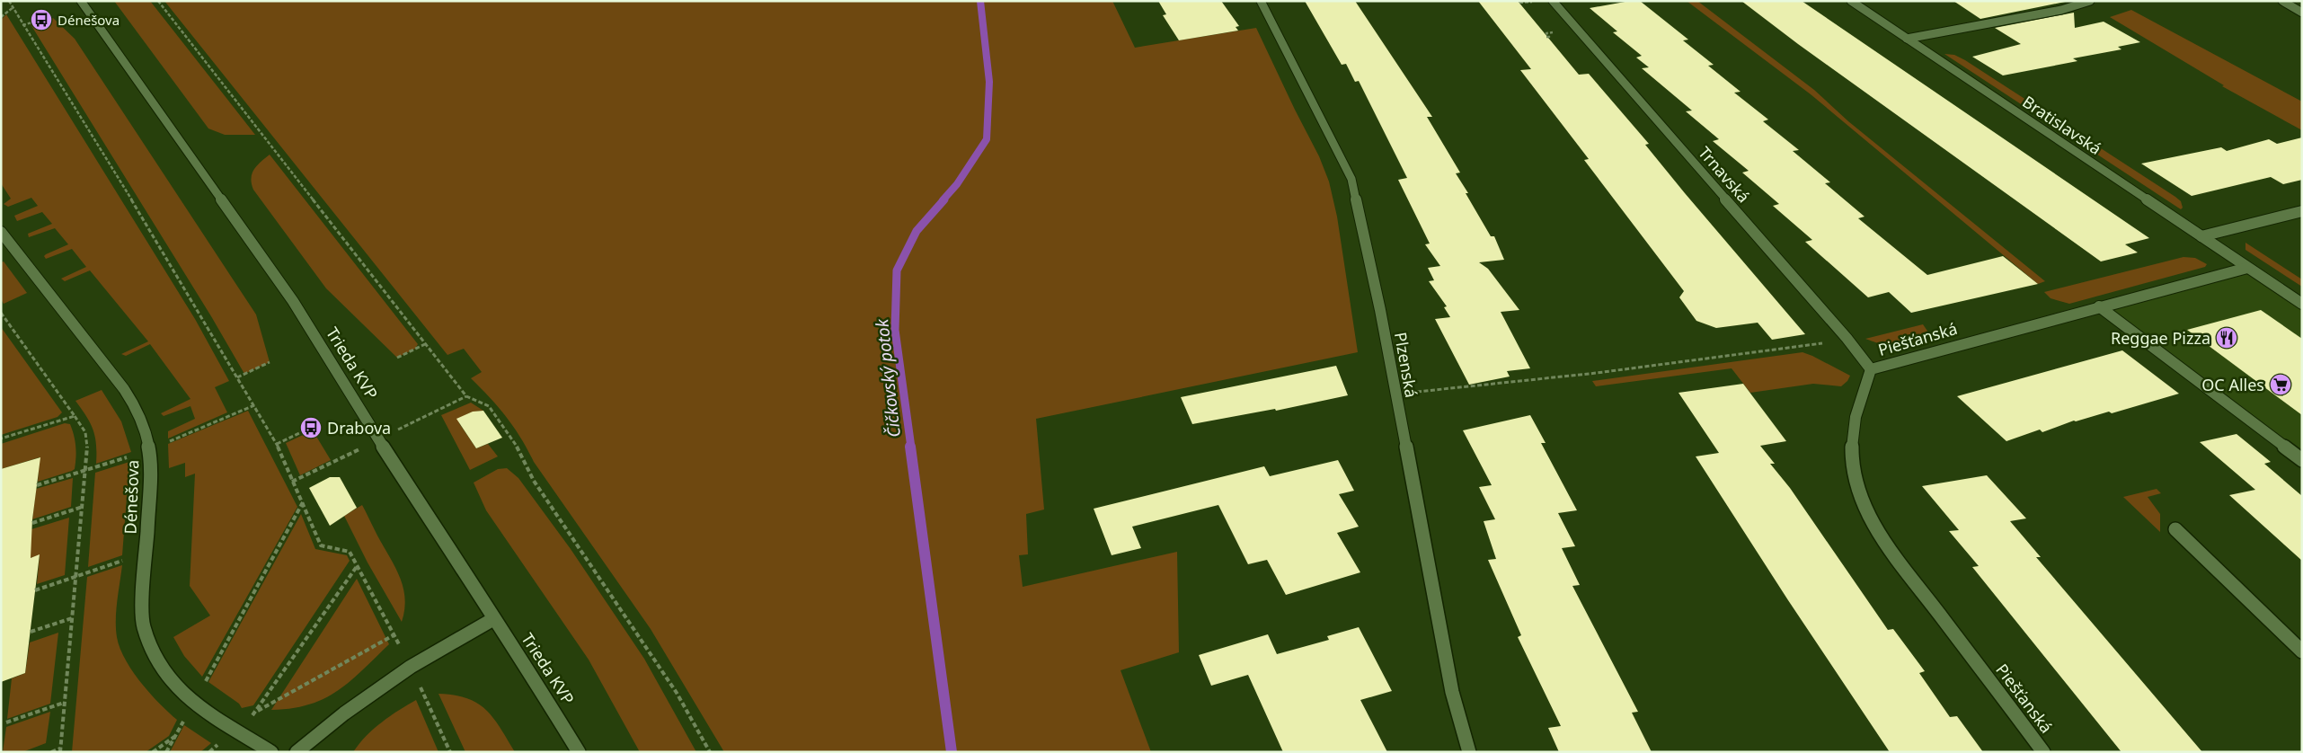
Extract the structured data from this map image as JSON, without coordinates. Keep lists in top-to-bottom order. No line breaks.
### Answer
{"streets":{"street":["Bratislavská","Trnavská","Piešťanská","Trieda KVP","Plzenská","Dénešova"]},"crossings":[["Bratislavská","Piešťanská"],["Trnavská","Piešťanská"]],"water":["Čičkovský potok"],"places":{"bus stop":["Dénešova","Drabova"],"restaurant":["Reggae Pizza"],"supermarket":["OC Alles"]}}
